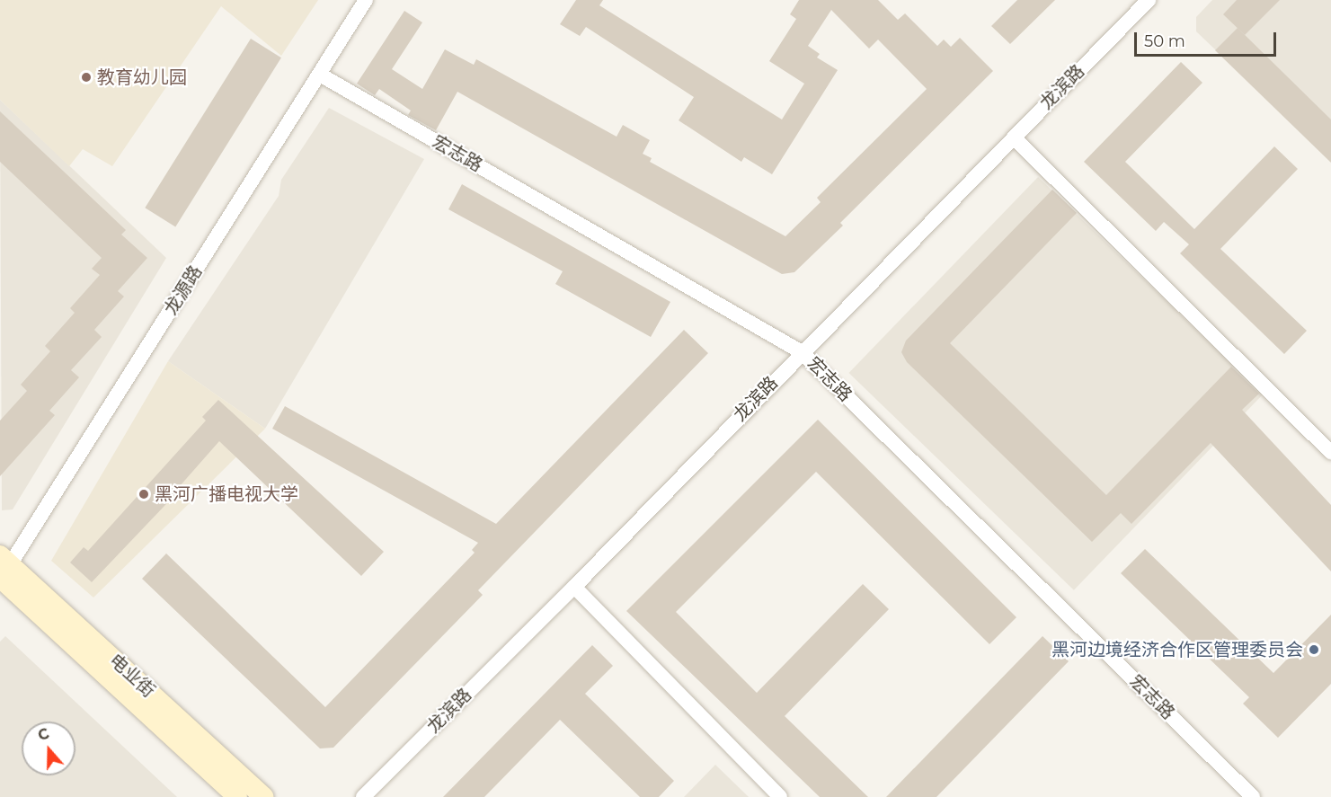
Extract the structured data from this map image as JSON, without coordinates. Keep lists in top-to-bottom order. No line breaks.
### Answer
{"streets":{"street":["龙滨路","宏志路","龙源路","电业街"]},"crossings":[["龙滨路","宏志路"],["宏志路","龙源路"],["龙源路","电业街"]],"places":["教育幼儿园","黑河广播电视大学","黑河边境经济合作区管理委员会"],"scale_bar":"50 m","north":"top"}
